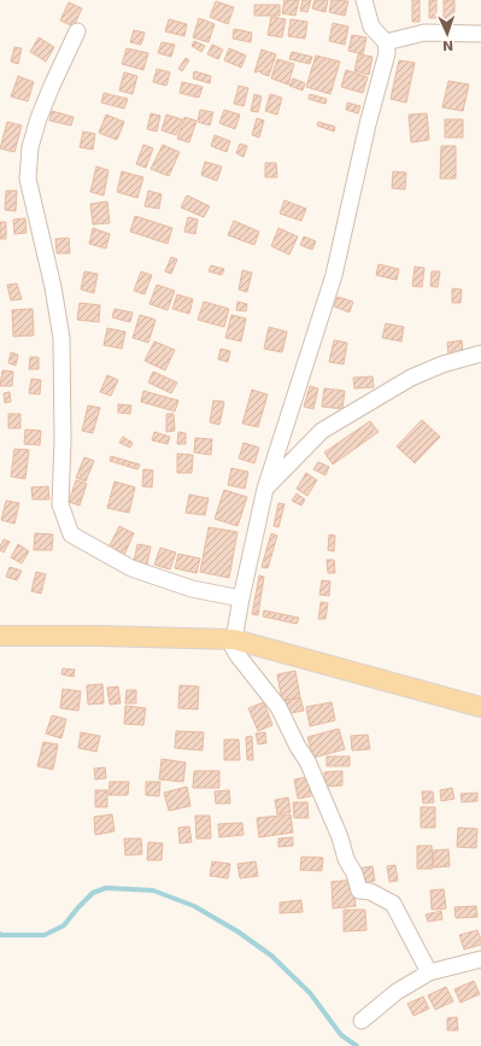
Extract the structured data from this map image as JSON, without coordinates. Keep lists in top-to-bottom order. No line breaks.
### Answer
{"north":"bottom"}
